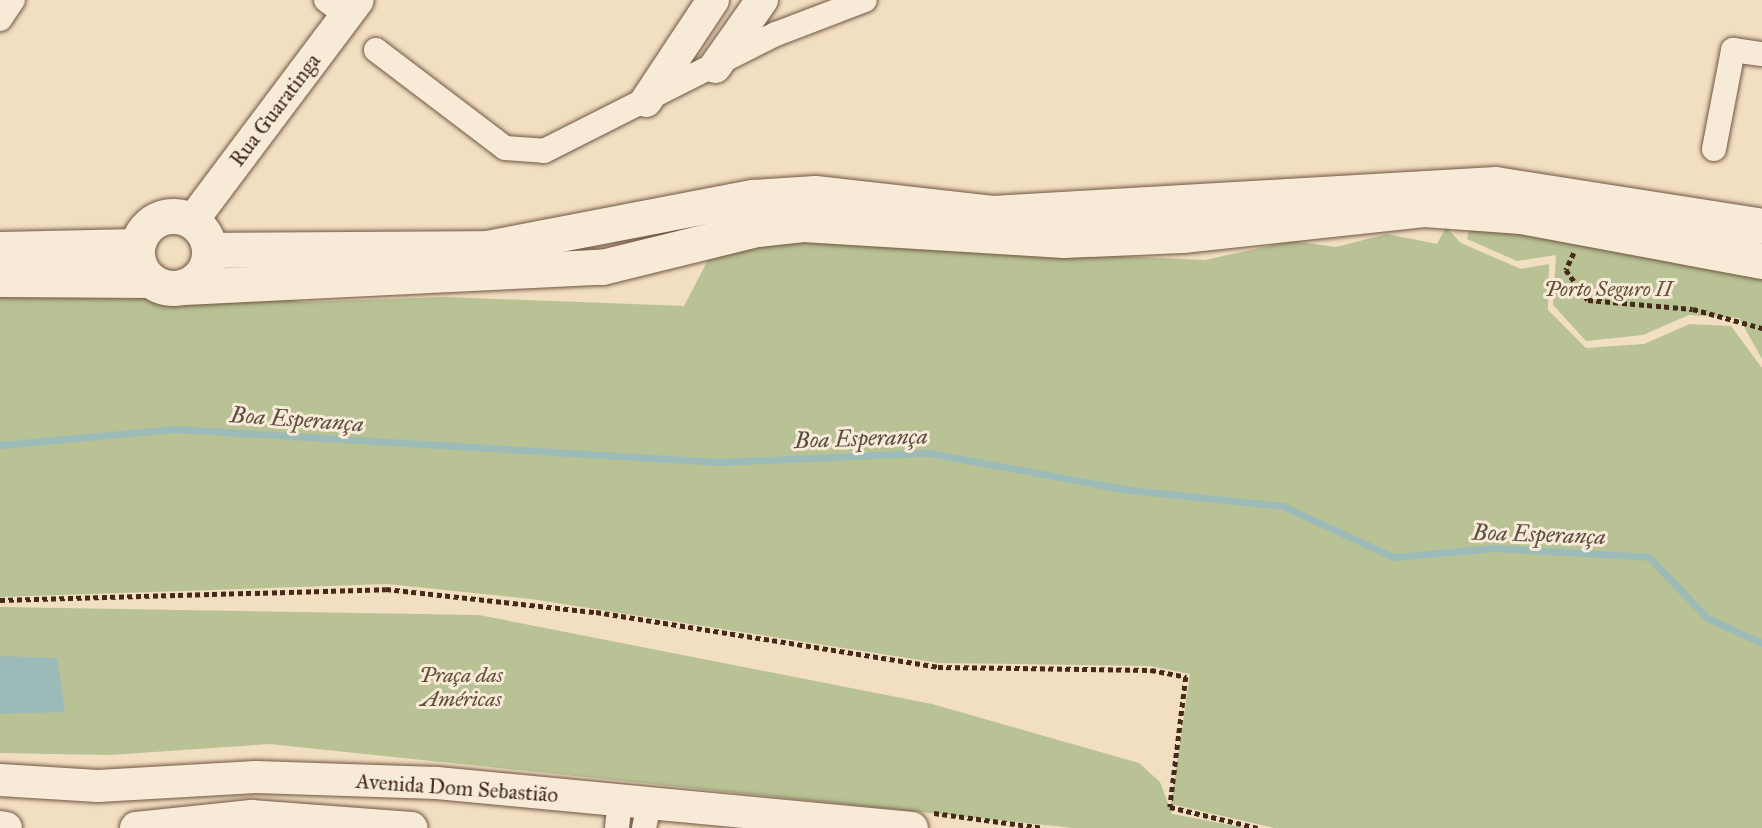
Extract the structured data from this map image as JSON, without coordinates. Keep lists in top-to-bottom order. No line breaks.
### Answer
{"streets":{"street":["Rua Guaratinga","Avenida Dom Sebastião"]},"water":["Boa Esperança"],"parks":["Porto Seguro II","Praça das Américas"]}
